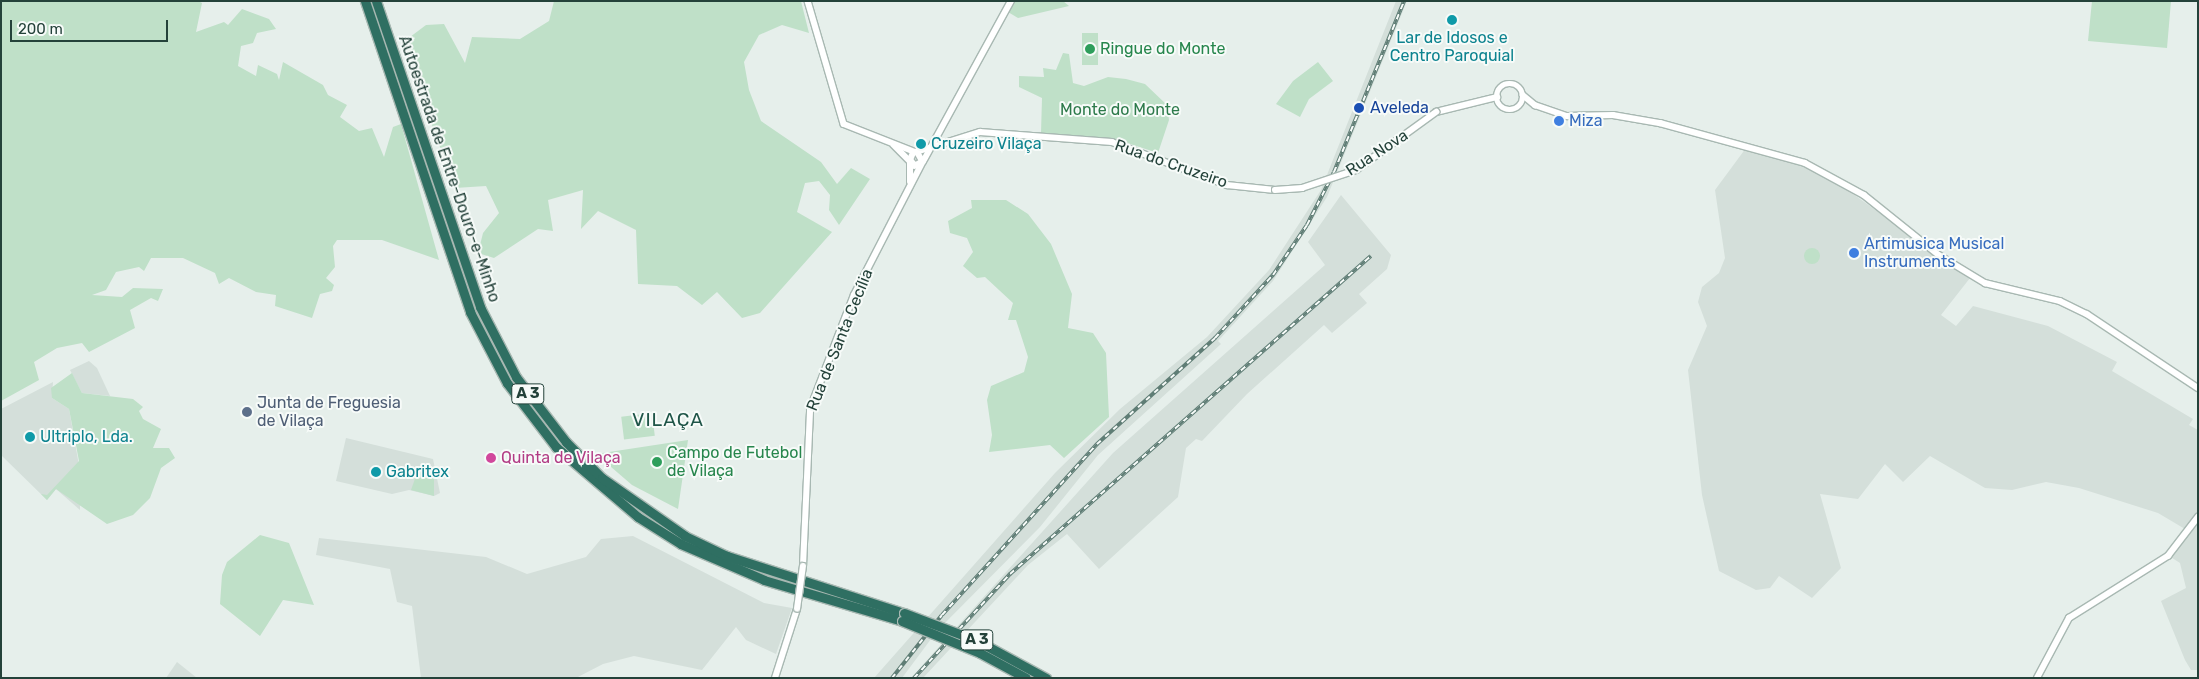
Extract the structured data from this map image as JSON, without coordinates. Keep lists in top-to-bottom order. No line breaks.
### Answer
{"streets":{"highway":["Autoestrada de Entre-Douro-e-Minho","A 3"],"street":["Rua Nova","Rua do Cruzeiro","Rua de Santa Cecília"]},"crossings":[["Rua Nova","Rua do Cruzeiro"],["Rua do Cruzeiro","Rua de Santa Cecília"]],"districts":["VILAÇA"],"parks":["Monte do Monte"],"places":["Lar de Idosos e Centro Paroquial","Ringue do Monte","Aveleda","Miza","Cruzeiro Vilaça","Artimusica Musical Instruments","Junta de Freguesia de Vilaça","Ultriplo, Lda.","Quinta de Vilaça","Campo de Futebol de Vilaça","Gabritex"],"scale_bar":"200 m"}
